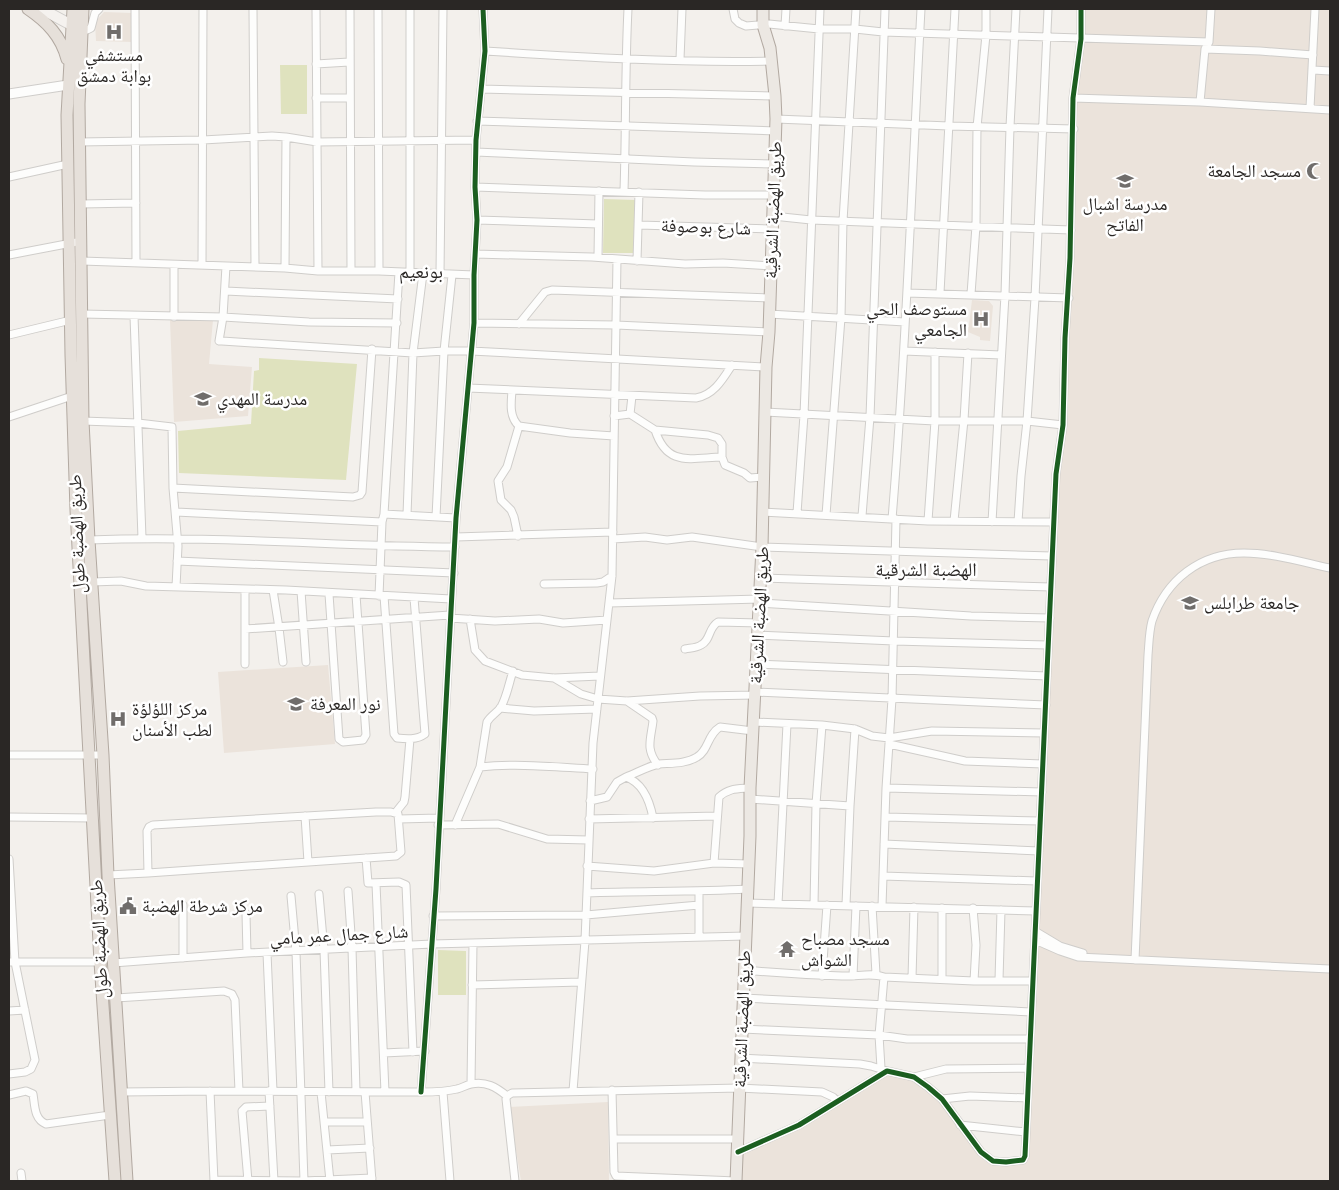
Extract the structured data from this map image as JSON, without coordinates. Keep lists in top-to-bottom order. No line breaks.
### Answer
{"streets":{"highway":["طريق الهضبة طول"],"main road":["طريق الهضبة الشرقية"],"street":["شارع بوصوفة","شارع جمال عمر مامي"]},"crossings":[["طريق الهضبة الشرقية","شارع بوصوفة"],["طريق الهضبة الشرقية","شارع جمال عمر مامي"],["طريق الهضبة طول","شارع جمال عمر مامي"]],"districts":["بونعيم","الهضبة الشرقية"],"places":{"hospital":["مستشفي بوابة دمشق","مستوصف الحي الجامعي","مركز اللؤلؤة لطب الأسنان"],"mosque":["مسجد الجامعة"],"school or university":["مدرسة اشبال الفاتح","مدرسة المهدي","جامعة طرابلس","نور المعرفة"],"public building":["مركز شرطة الهضبة"],"temple":["مسجد مصباح الشواش"]}}
